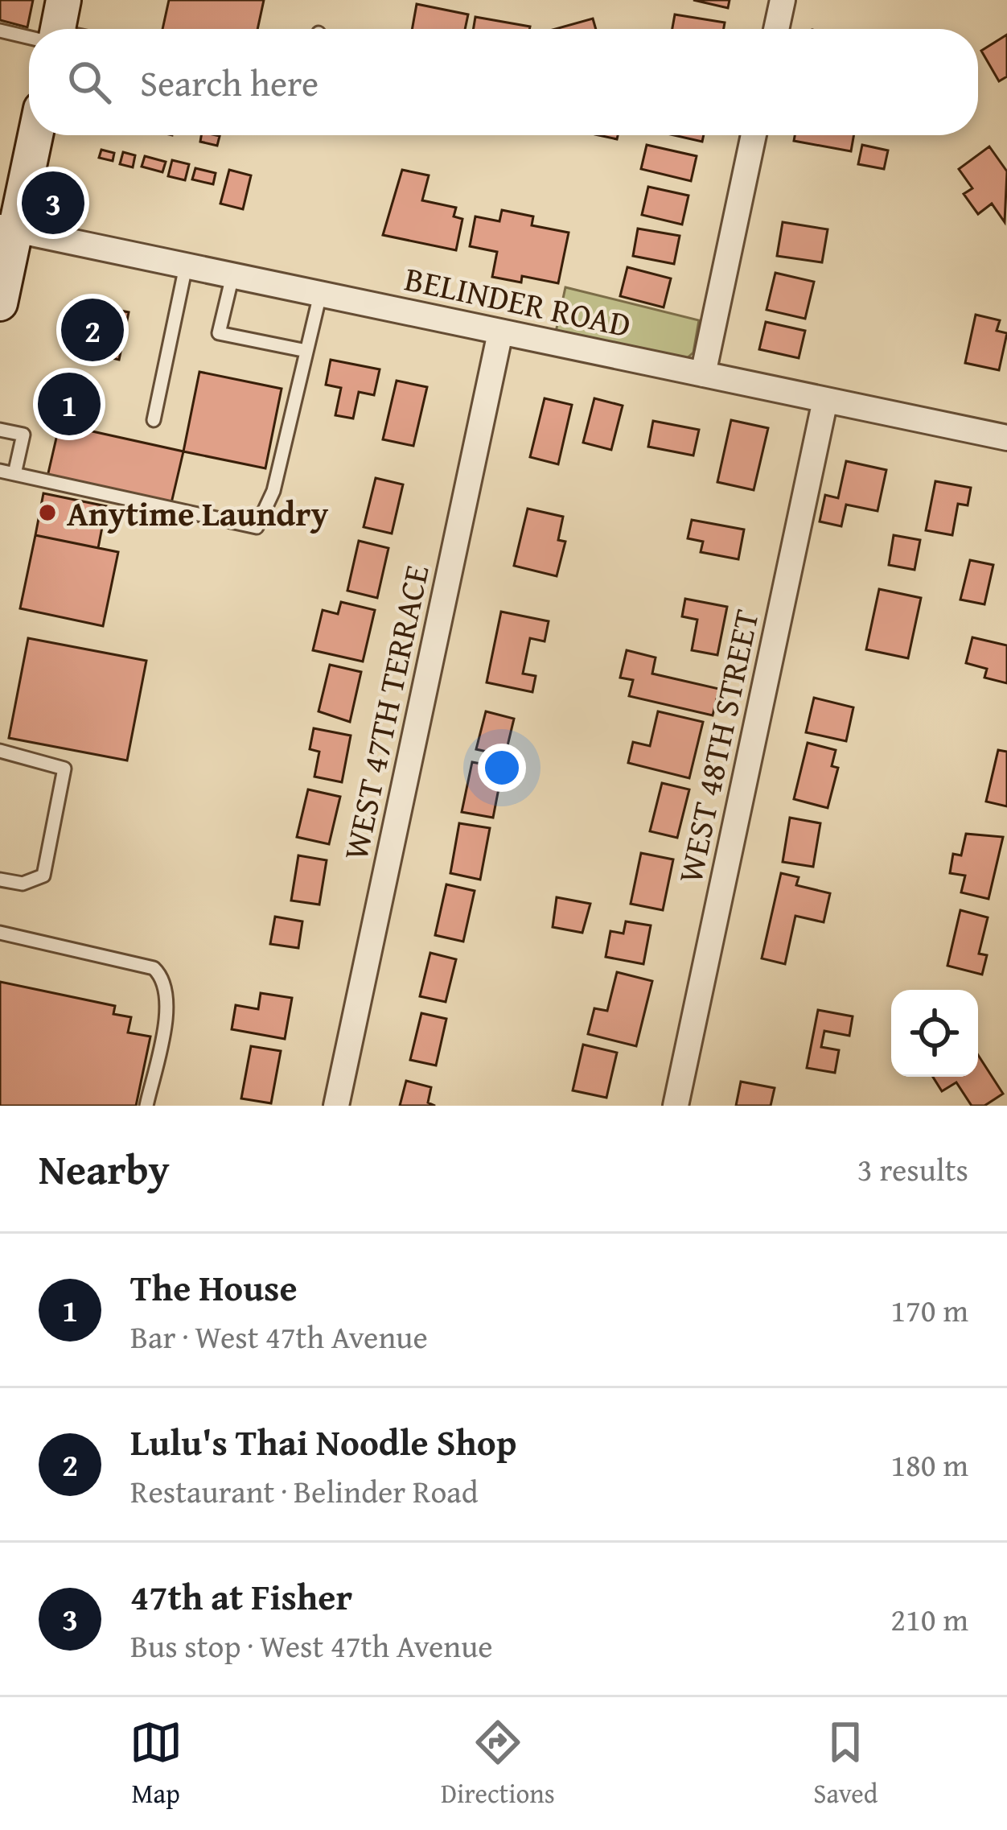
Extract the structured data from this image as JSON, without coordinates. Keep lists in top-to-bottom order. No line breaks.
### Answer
{"streets":{"street":["BELINDER ROAD","WEST 47TH TERRACE","WEST 48TH STREET"]},"crossings":[["BELINDER ROAD","WEST 47TH TERRACE"],["BELINDER ROAD","WEST 48TH STREET"]],"places":["Anytime Laundry"],"page":{"search":"Search here","pins":["3","2","1"],"heading":["Nearby","3 results"],"list":[{"mark":"1","name":"The House","note":"Bar · West 47th Avenue","value":"170 m"},{"mark":"2","name":"Lulu's Thai Noodle Shop","note":"Restaurant · Belinder Road","value":"180 m"},{"mark":"3","name":"47th at Fisher","note":"Bus stop · West 47th Avenue","value":"210 m"}],"nav":["Map","Directions","Saved"]}}
